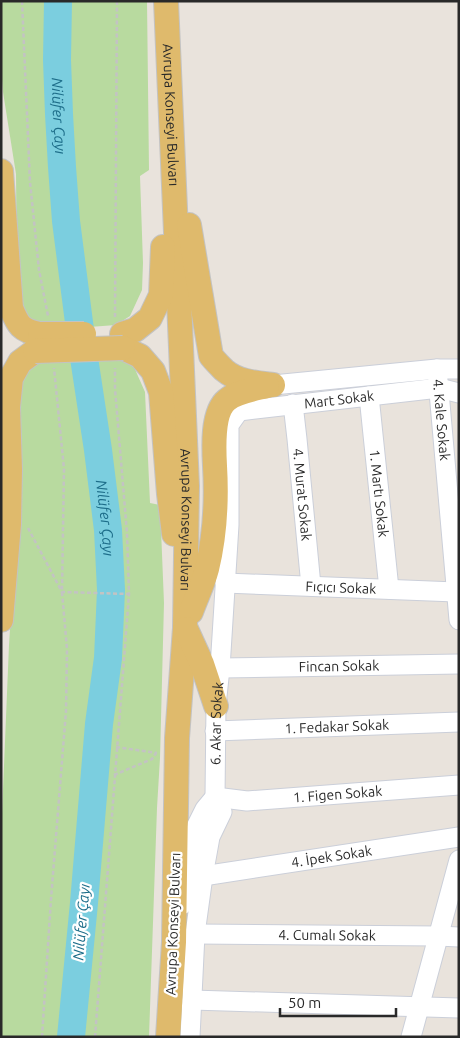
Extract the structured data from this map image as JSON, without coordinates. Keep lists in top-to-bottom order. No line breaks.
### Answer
{"streets":{"main road":["Avrupa Konseyi Bulvarı"],"street":["Mart Sokak","4. Kale Sokak","1. Martı Sokak","4. Murat Sokak","Fıçıcı Sokak","Fincan Sokak","6. Akar Sokak","1. Fedakar Sokak","1. Figen Sokak","4. İpek Sokak","4. Cumalı Sokak"]},"crossings":[["Avrupa Konseyi Bulvarı","6. Akar Sokak"],["Avrupa Konseyi Bulvarı","4. Cumalı Sokak"],["Mart Sokak","4. Kale Sokak"],["Mart Sokak","1. Martı Sokak"],["Mart Sokak","4. Murat Sokak"],["Mart Sokak","6. Akar Sokak"],["4. Kale Sokak","Fıçıcı Sokak"],["1. Martı Sokak","Fıçıcı Sokak"],["4. Murat Sokak","Fıçıcı Sokak"],["Fıçıcı Sokak","6. Akar Sokak"],["Fincan Sokak","6. Akar Sokak"],["6. Akar Sokak","1. Fedakar Sokak"],["6. Akar Sokak","1. Figen Sokak"],["6. Akar Sokak","4. İpek Sokak"],["6. Akar Sokak","4. Cumalı Sokak"]],"water":["Nilüfer Çayı"],"scale_bar":"50 m"}
